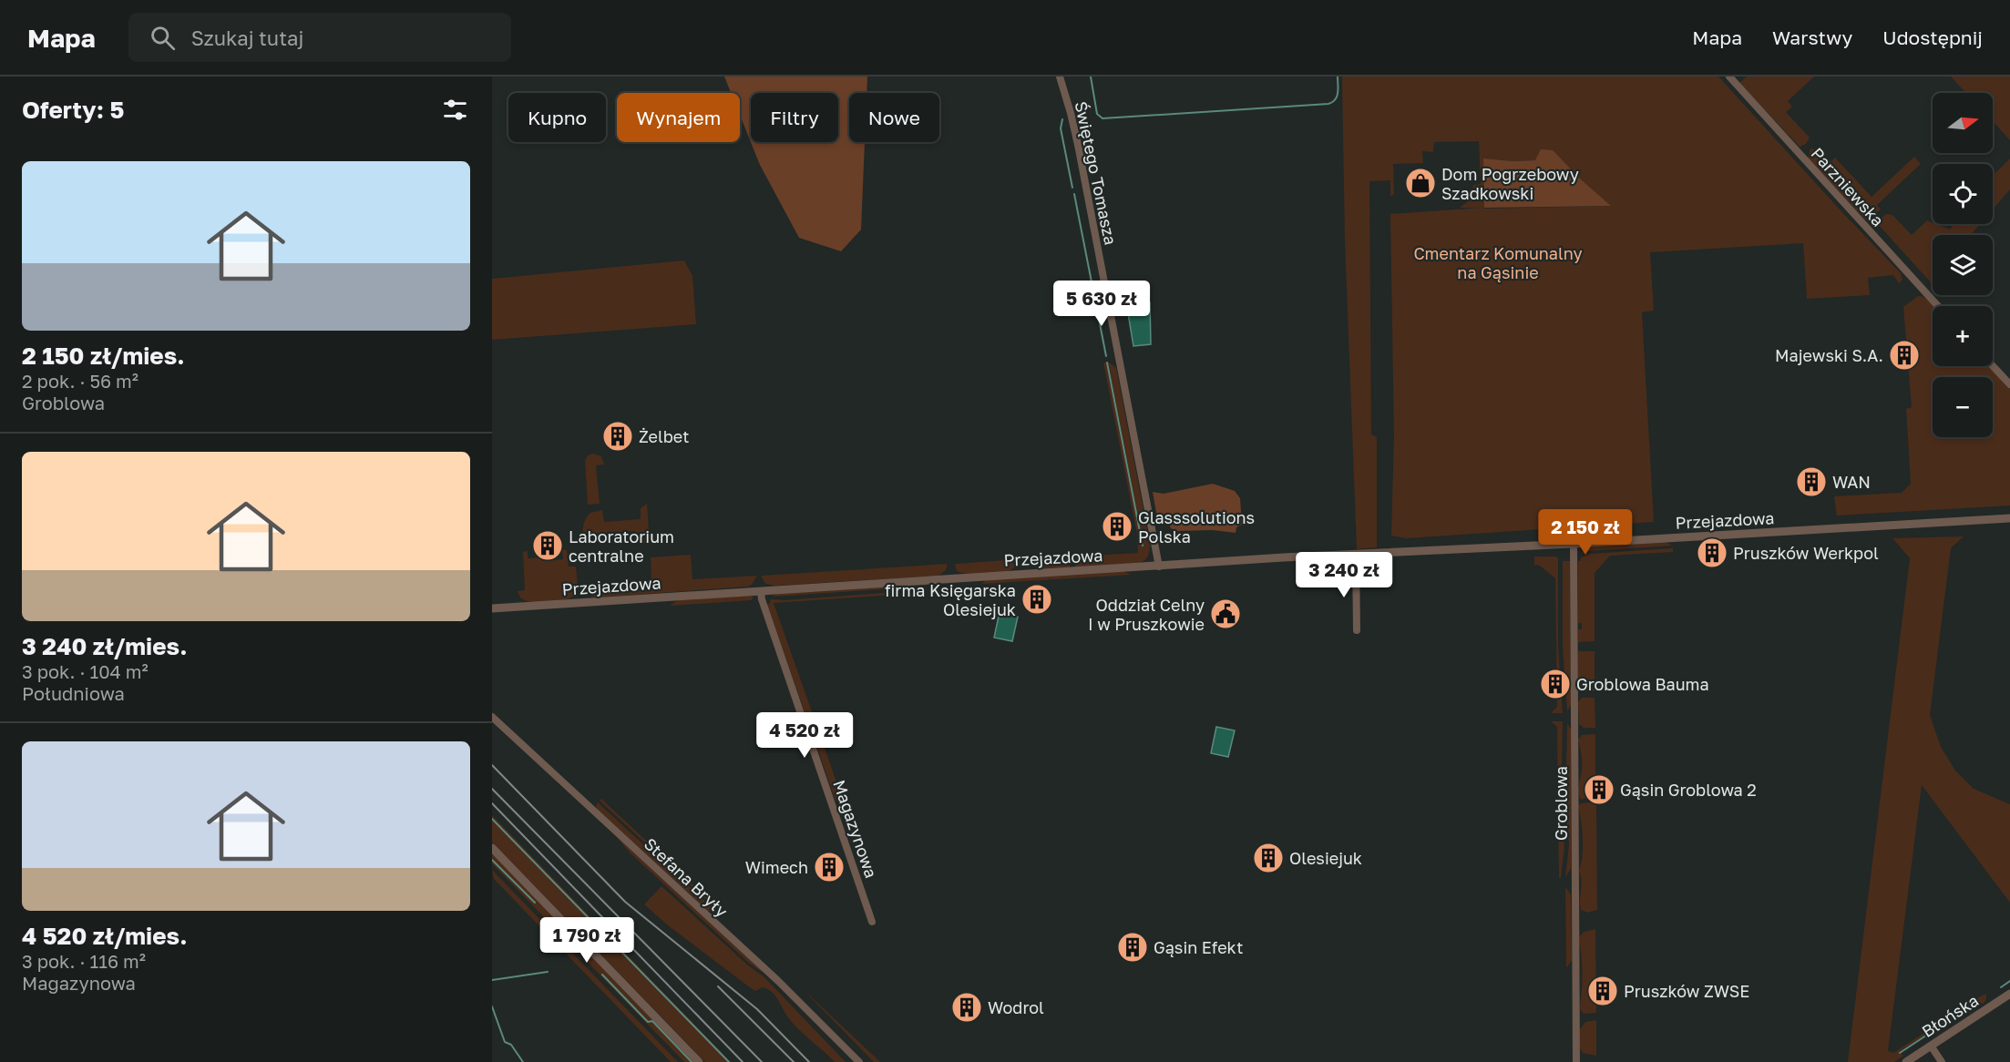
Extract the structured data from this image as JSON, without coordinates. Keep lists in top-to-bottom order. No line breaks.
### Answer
{"streets":{"street":["Świętego Tomasza","Parzniewska","Przejazdowa","Groblowa","Magazynowa","Stefana Bryły","Błońska"]},"crossings":[["Świętego Tomasza","Przejazdowa"],["Przejazdowa","Groblowa"],["Przejazdowa","Magazynowa"]],"parks":["Cmentarz Komunalny na Gąsinie"],"places":{"shop":["Dom Pogrzebowy Szadkowski"],"building":["Majewski S.A.","Żelbet","WAN","Glasssolutions Polska","Laboratorium centralne","Pruszków Werkpol","firma Księgarska Olesiejuk","Groblowa Bauma","Gąsin Groblowa 2","Olesiejuk","Wimech","Gąsin Efekt","Pruszków ZWSE","Wodrol"],"public building":["Oddział Celny I w Pruszkowie"]},"north":"right","page":{"header":"Mapa","search":"Szukaj tutaj","nav":["Mapa","Warstwy","Udostępnij"],"heading":"Oferty: 5","map_buttons":["+","−"],"chip":["Kupno","Wynajem","Filtry","Nowe"],"list":[{"name":"2 150 zł/mies.","note":"2 pok. · 56 m² · Groblowa"},{"name":"3 240 zł/mies.","note":"3 pok. · 104 m² · Południowa"},{"name":"4 520 zł/mies.","note":"3 pok. · 116 m² · Magazynowa"}],"price":["5 630 zł","2 150 zł","3 240 zł","4 520 zł","1 790 zł"]}}
